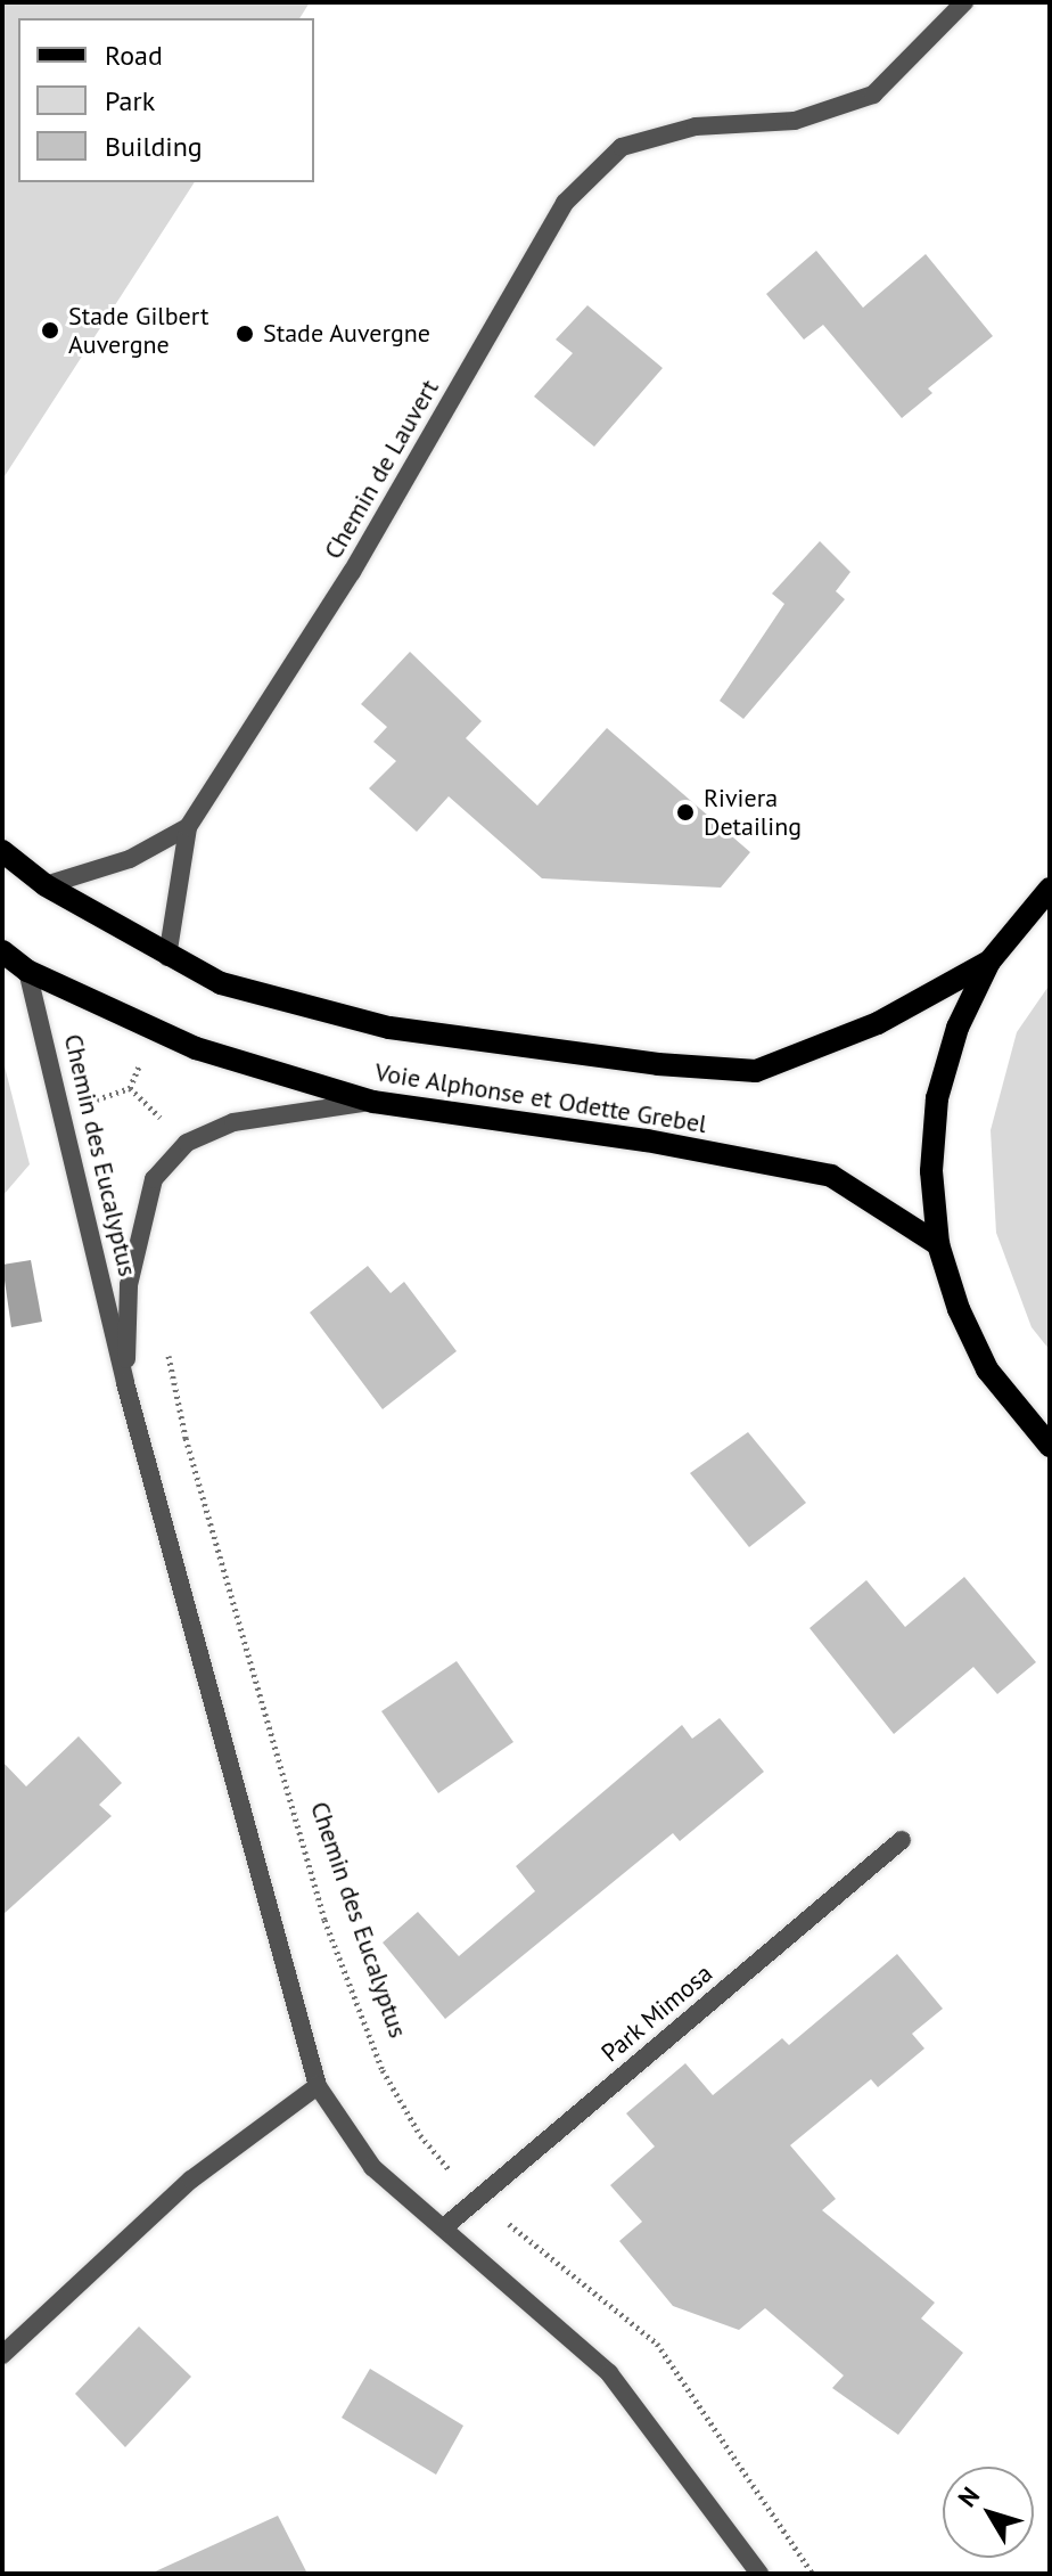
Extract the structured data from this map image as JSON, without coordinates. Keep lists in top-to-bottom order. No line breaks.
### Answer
{"streets":{"main road":["Voie Alphonse et Odette Grebel"],"street":["Chemin de Lauvert","Chemin des Eucalyptus","Park Mimosa"]},"crossings":[["Voie Alphonse et Odette Grebel","Chemin des Eucalyptus"],["Chemin des Eucalyptus","Park Mimosa"]],"places":["Stade Gilbert Auvergne","Stade Auvergne","Riviera Detailing"],"legend":["Road","Park","Building"],"north":"top left"}
